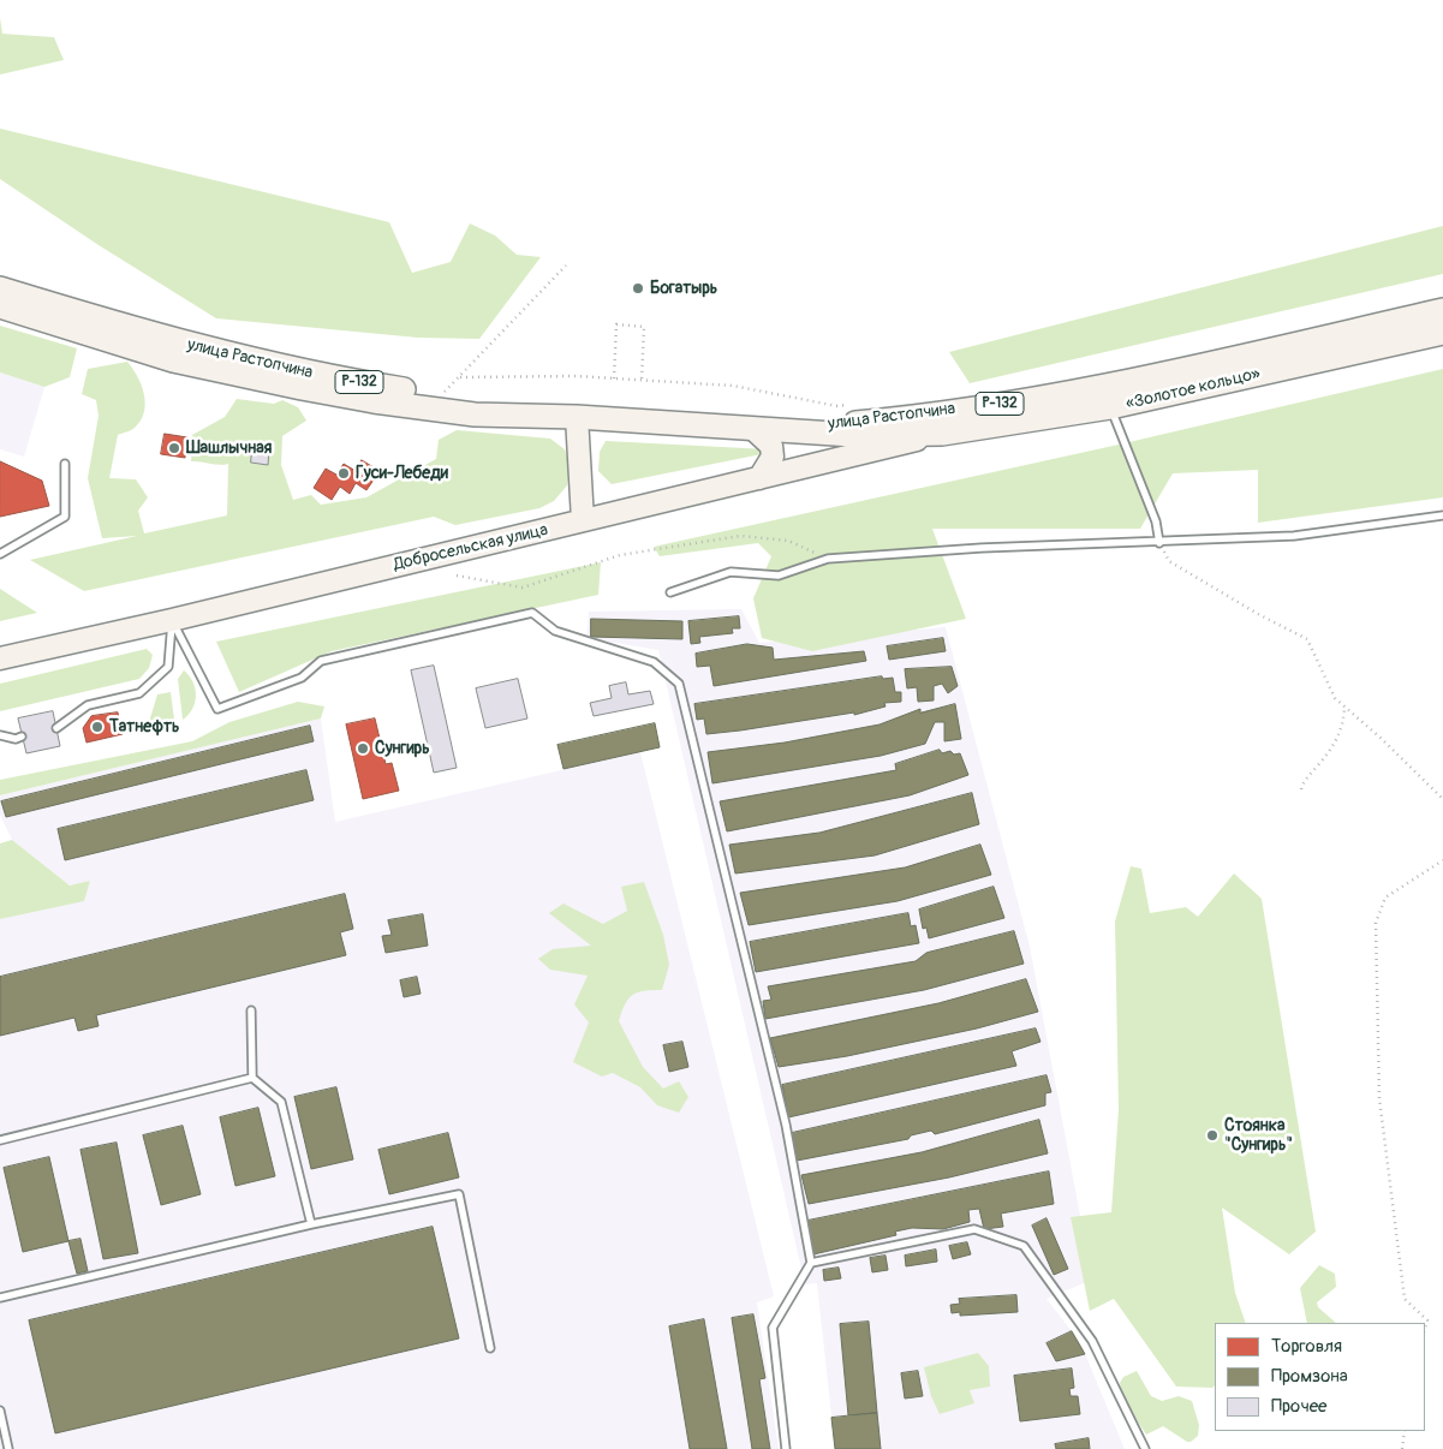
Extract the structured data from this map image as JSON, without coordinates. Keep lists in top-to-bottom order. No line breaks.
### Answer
{"streets":{"highway":["улица Растопчина","Р-132","«Золотое кольцо»"],"main road":["Добросельская улица"]},"crossings":[["улица Растопчина","«Золотое кольцо»"],["улица Растопчина","Добросельская улица"],["«Золотое кольцо»","Добросельская улица"]],"places":["Богатырь","Шашлычная","Гуси-Лебеди","Татнефть","Сунгирь","Стоянка \"Сунгирь\""],"legend":["Торговля","Промзона","Прочее"]}
